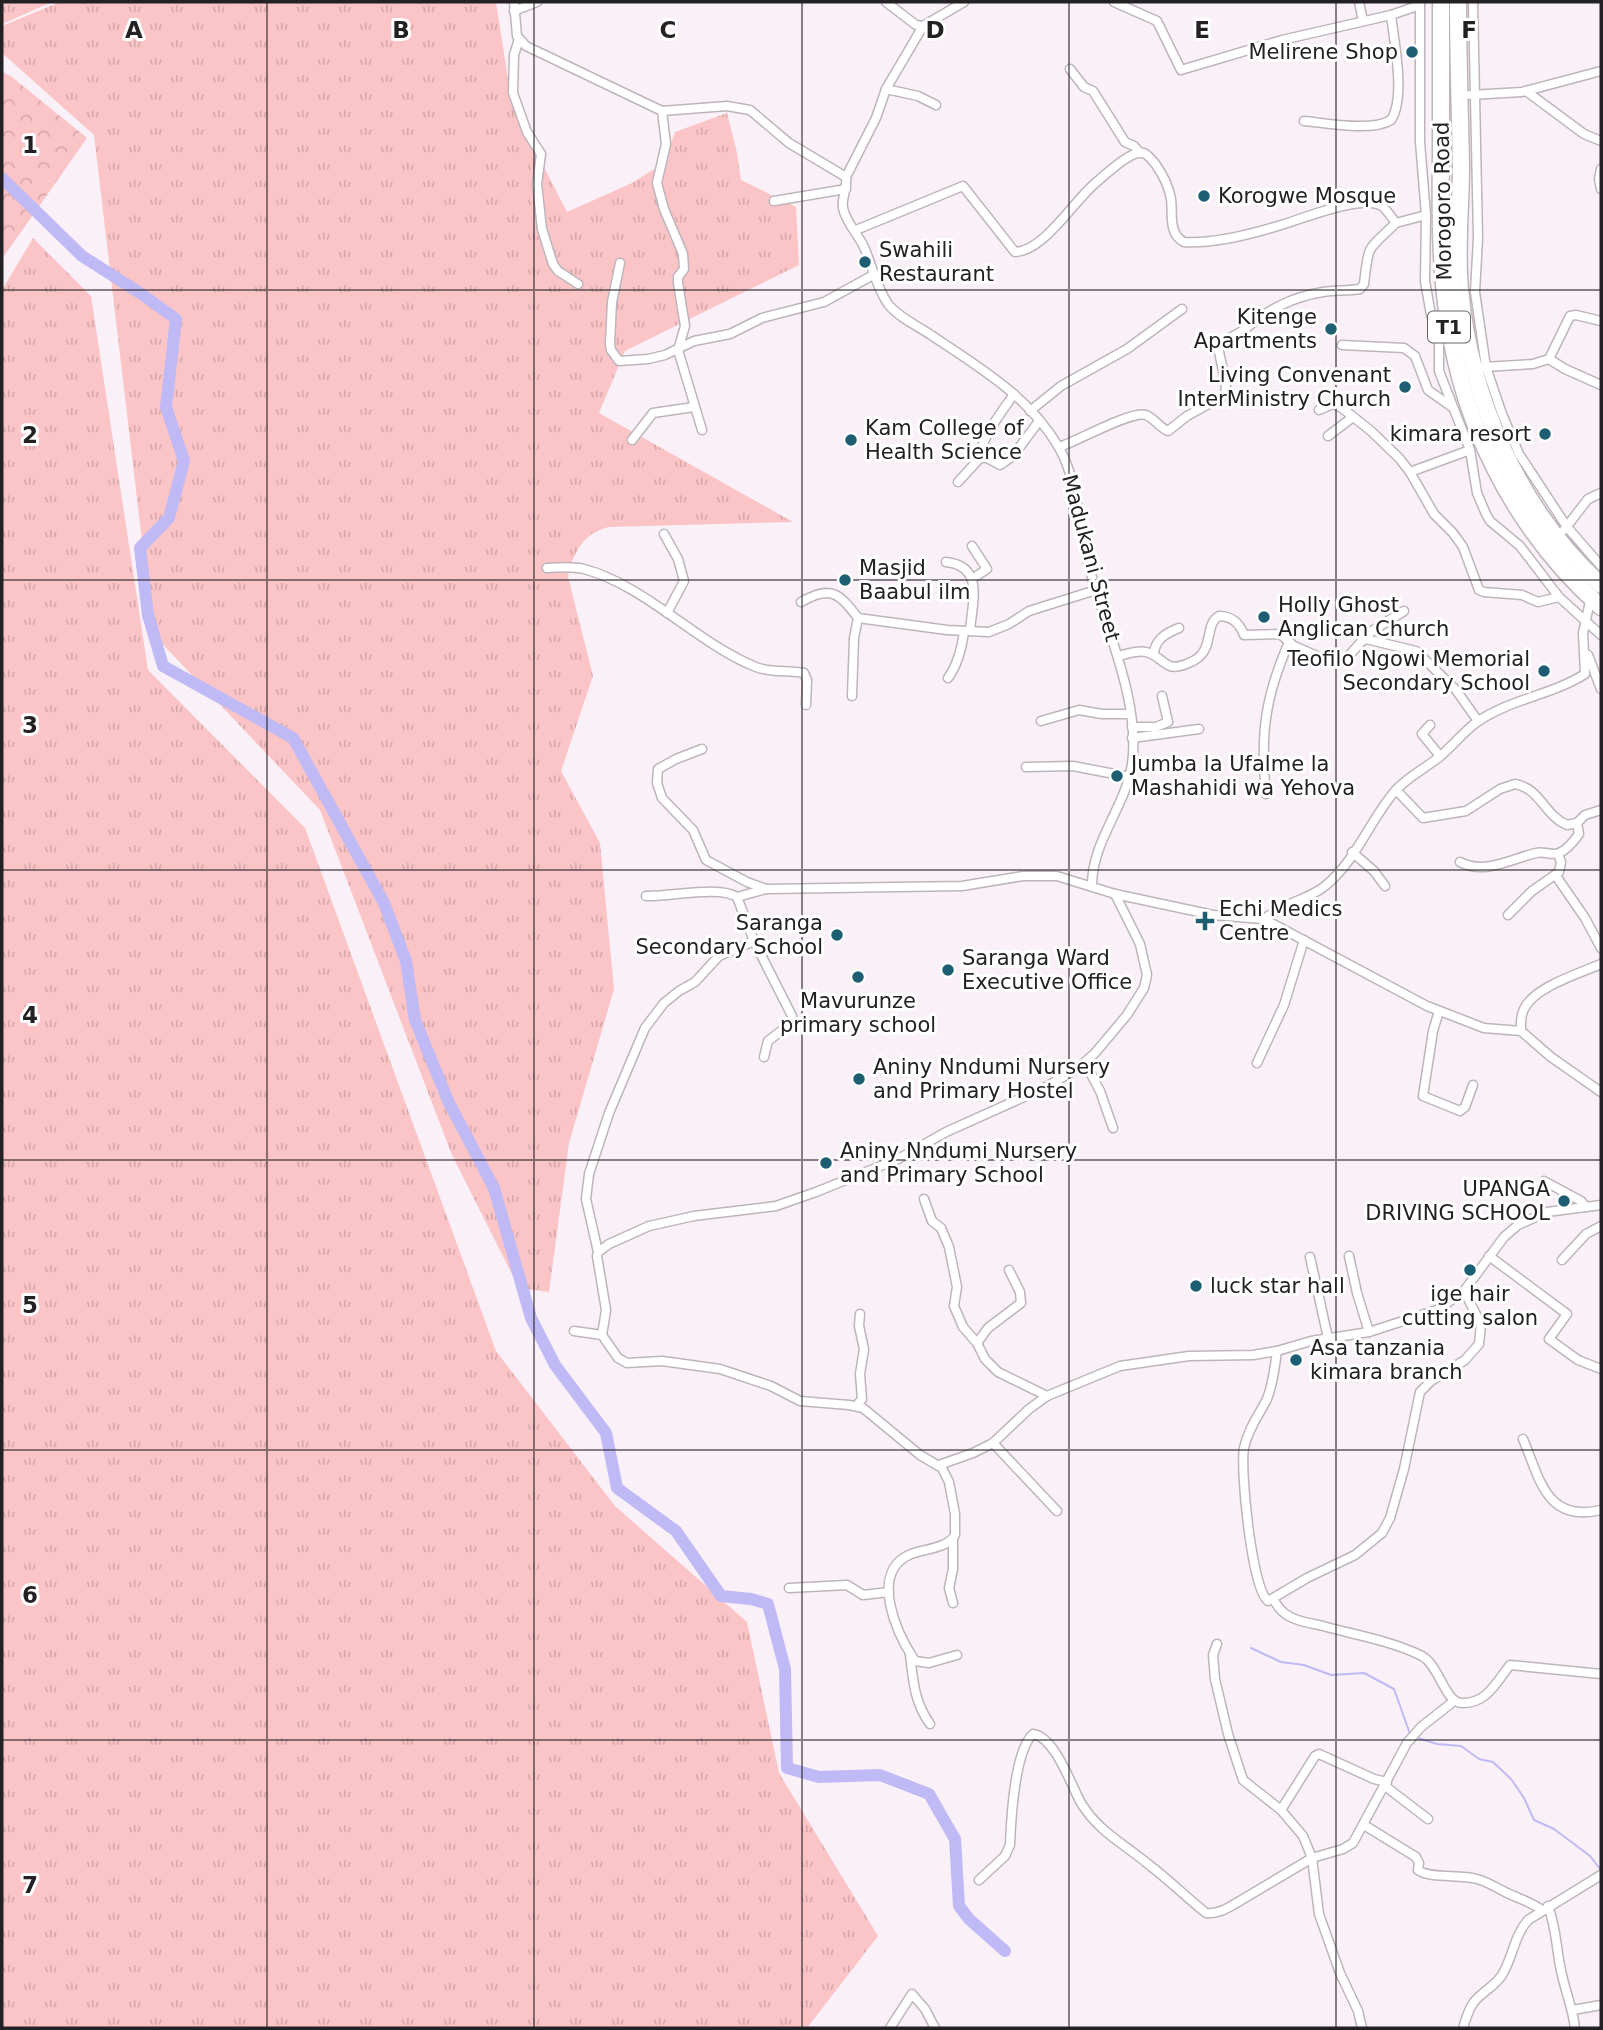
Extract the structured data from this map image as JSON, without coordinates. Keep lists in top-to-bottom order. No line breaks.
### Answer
{"streets":{"highway":["Morogoro Road","T1"],"street":["Madukani Street"]},"places":{"other":["Melirene Shop","Korogwe Mosque","Swahili Restaurant","Kitenge Apartments","Living Convenant InterMinistry Church","kimara resort","Kam College of Health Science","Masjid Baabul ilm","Holly Ghost Anglican Church","Teofilo Ngowi Memorial Secondary School","Jumba la Ufalme la Mashahidi wa Yehova","Saranga Secondary School","Saranga Ward Executive Office","Mavurunze primary school","Aniny Nndumi Nursery and Primary Hostel","Aniny Nndumi Nursery and Primary School","UPANGA DRIVING SCHOOL","ige hair cutting salon","luck star hall","Asa tanzania kimara branch"],"health":["Echi Medics Centre"]},"grid":{"columns":["A","B","C","D","E","F"],"rows":["1","2","3","4","5","6","7"]}}
